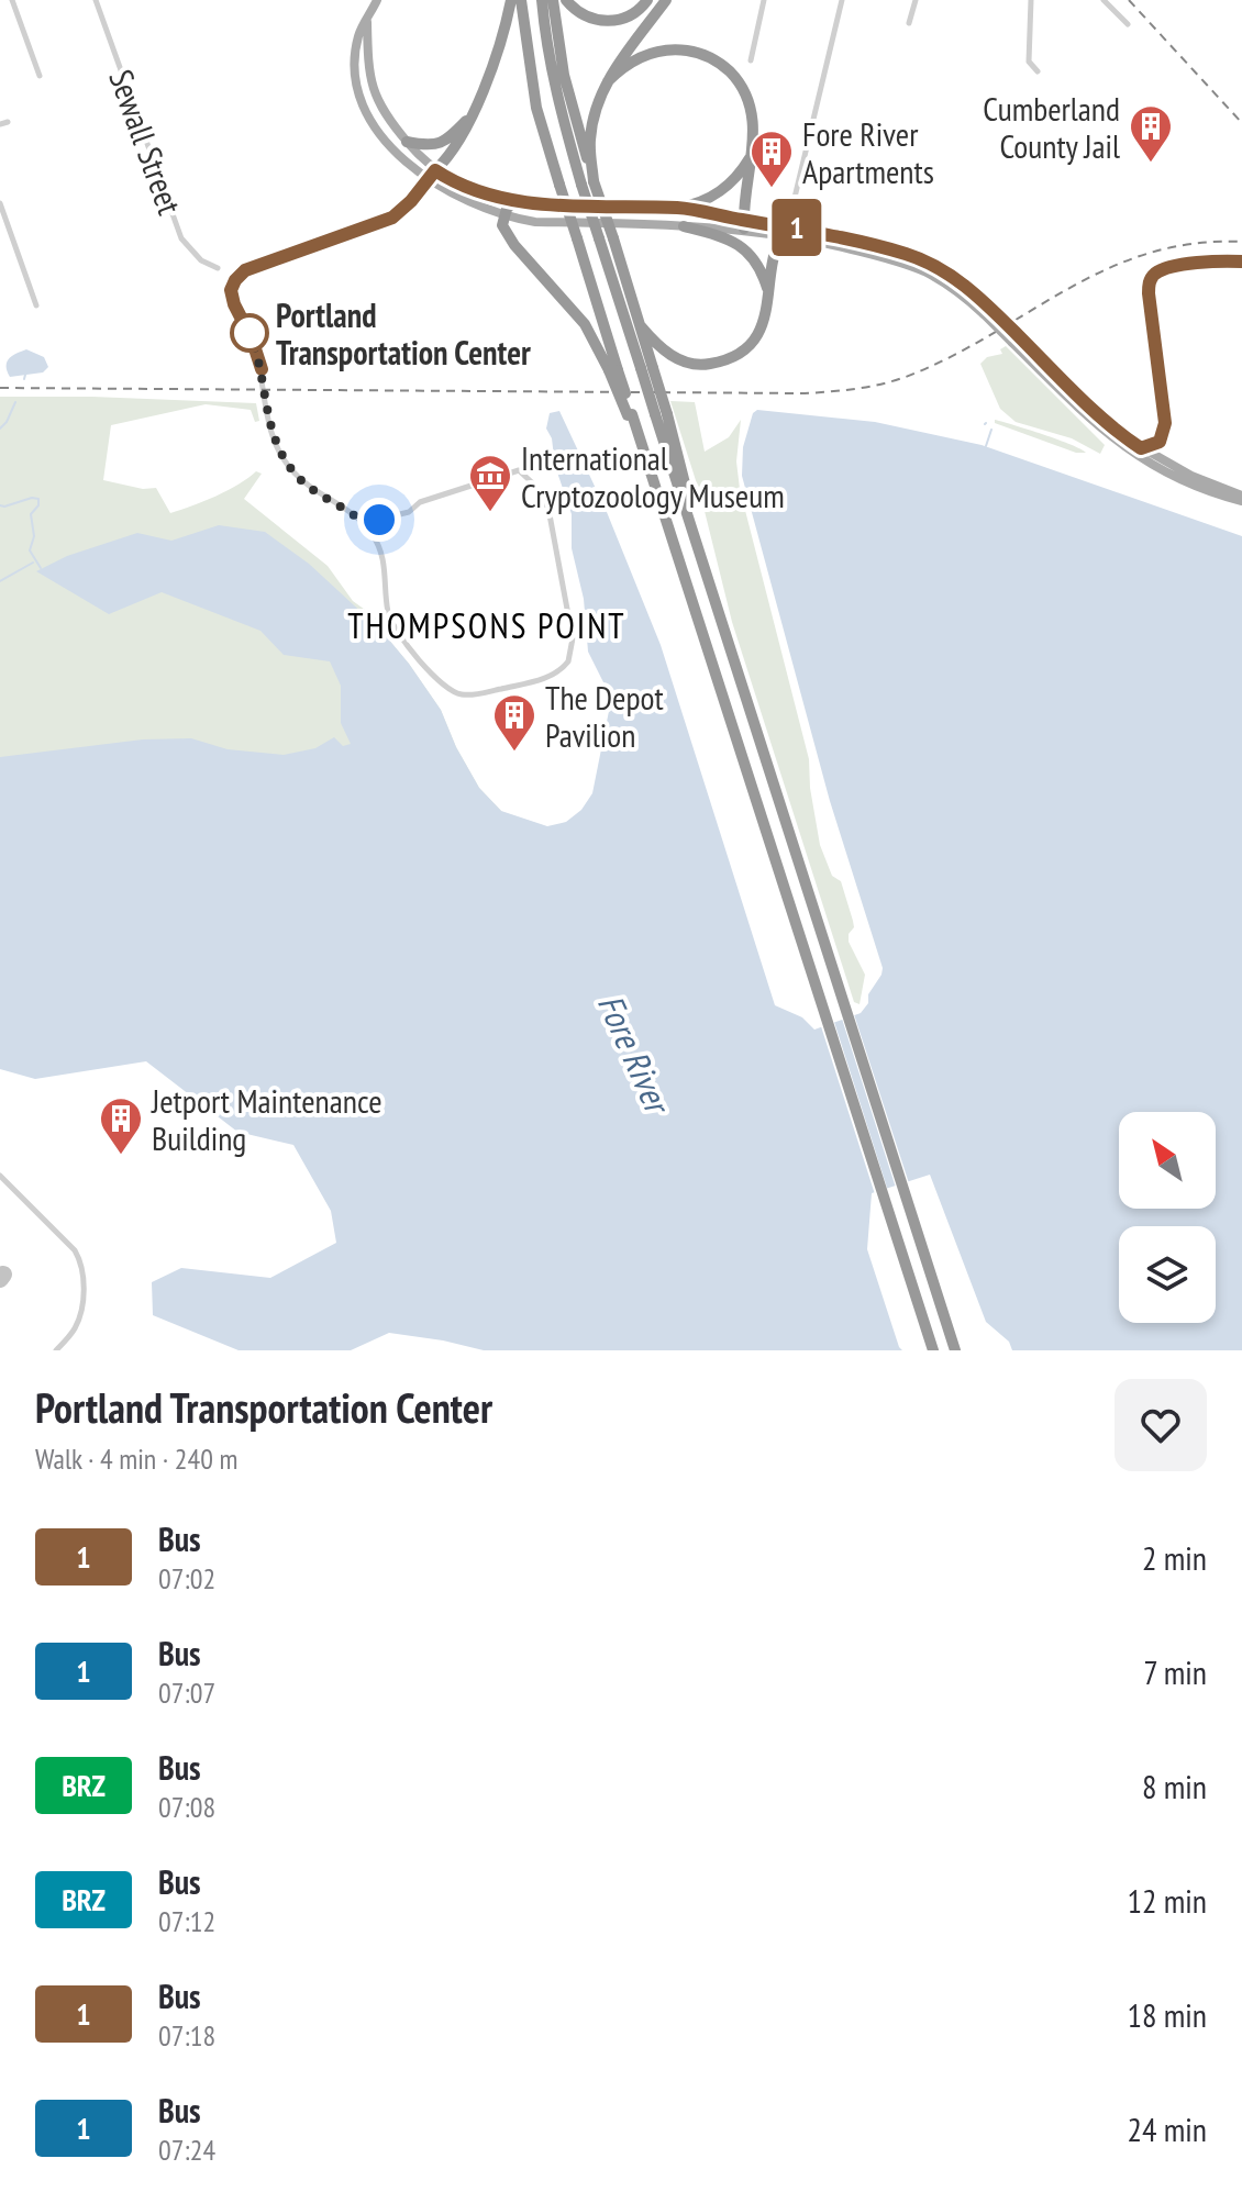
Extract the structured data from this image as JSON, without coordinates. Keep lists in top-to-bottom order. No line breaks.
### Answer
{"streets":{"street":["Sewall Street"]},"districts":["THOMPSONS POINT"],"water":["Fore River"],"places":{"building":["Cumberland County Jail","Fore River Apartments","The Depot Pavilion","Jetport Maintenance Building"],"other":["Portland Transportation Center"],"museum":["International Cryptozoology Museum"]},"lines":["bus line 1"],"north":"top left","page":{"on_map":"1","heading":["Portland Transportation Center","Walk · 4 min · 240 m"],"list":[{"mark":"1","name":"Bus","note":"07:02","value":"2 min"},{"mark":"1","name":"Bus","note":"07:07","value":"7 min"},{"mark":"BRZ","name":"Bus","note":"07:08","value":"8 min"},{"mark":"BRZ","name":"Bus","note":"07:12","value":"12 min"},{"mark":"1","name":"Bus","note":"07:18","value":"18 min"},{"mark":"1","name":"Bus","note":"07:24","value":"24 min"}]}}
